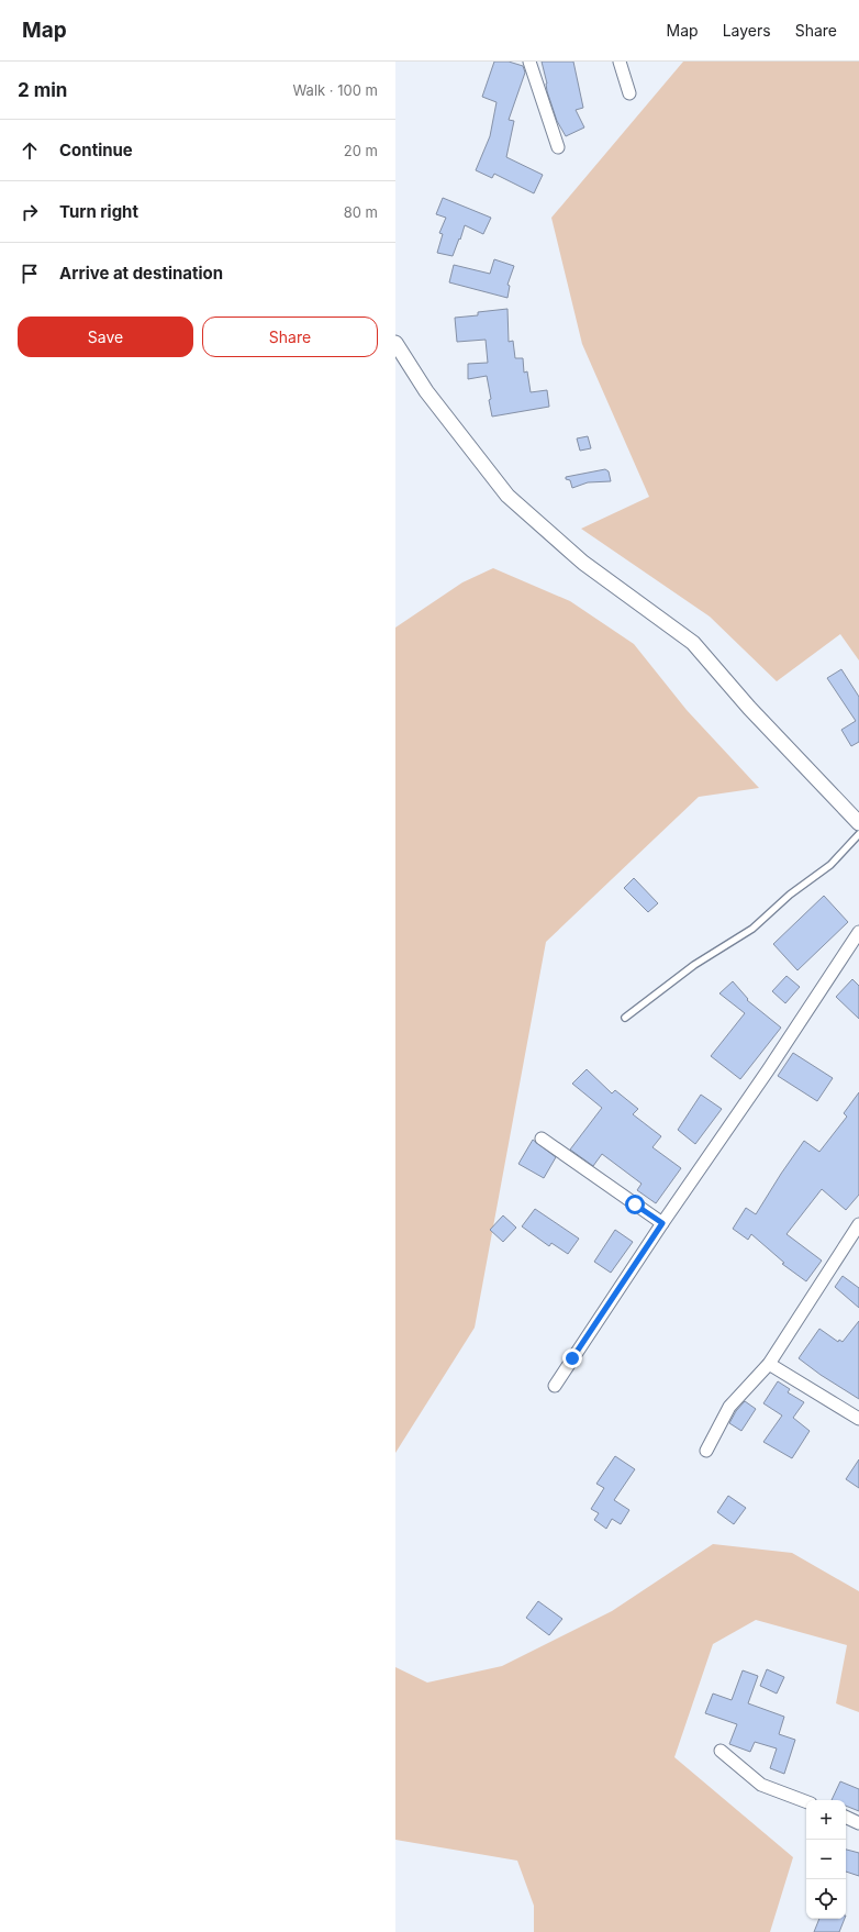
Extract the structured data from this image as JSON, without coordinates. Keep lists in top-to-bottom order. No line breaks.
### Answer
{"page":{"header":"Map","nav":["Map","Layers","Share"],"heading":["2 min","Walk · 100 m"],"list":[["Continue","20 m"],["Turn right","80 m"],"Arrive at destination"],"buttons":["Save","Share"],"map_buttons":["+","−"]}}
